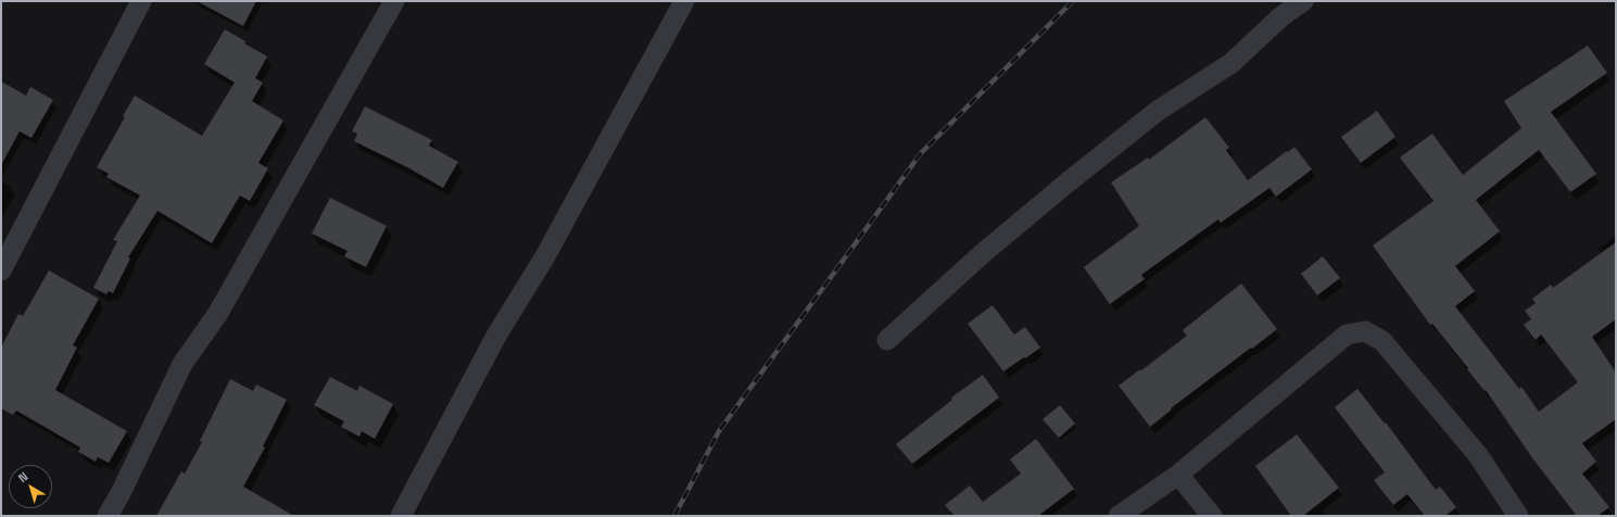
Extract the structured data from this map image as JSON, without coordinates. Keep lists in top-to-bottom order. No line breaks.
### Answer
{"north":"top left"}
